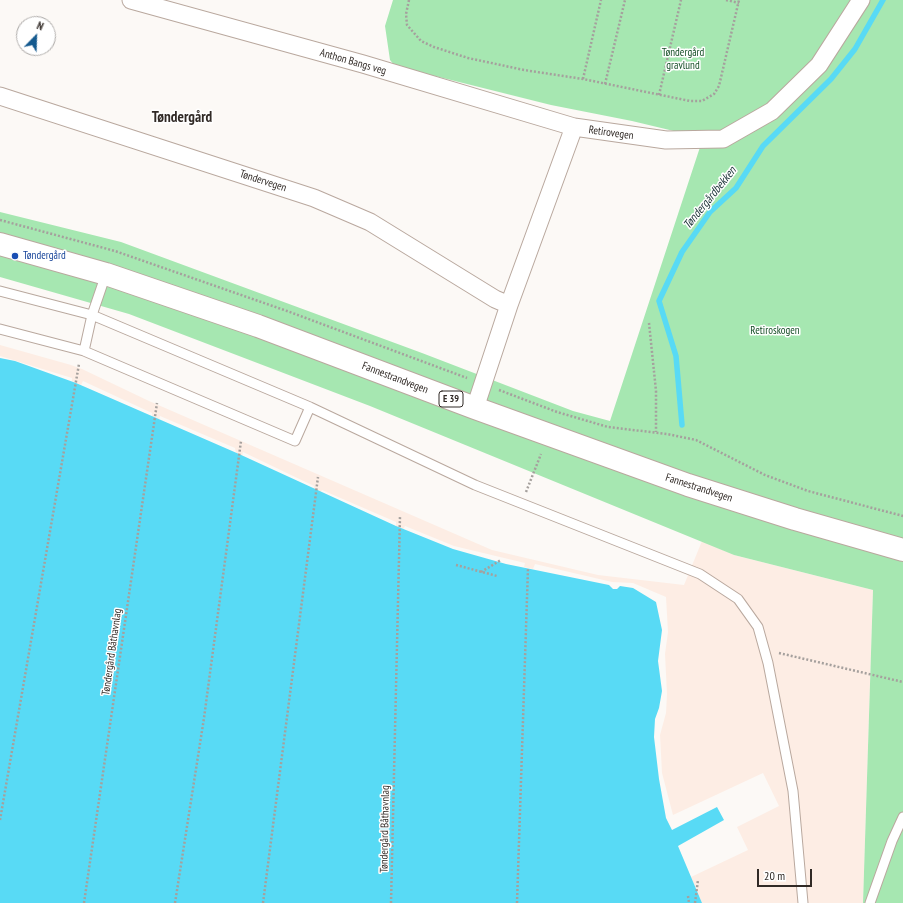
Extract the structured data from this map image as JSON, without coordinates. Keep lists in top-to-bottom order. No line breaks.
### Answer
{"streets":{"highway":["Fannestrandvegen","E 39"],"street":["Anthon Bangs veg","Retirovegen","Tøndervegen"],"path":["Tøndergård Båthavnlag"]},"crossings":[["Anthon Bangs veg","Retirovegen"],["Retirovegen","Tøndervegen"],["Retirovegen","Fannestrandvegen"]],"districts":["Tøndergård"],"water":["Tøndergårdbekken"],"parks":["Tøndergård gravlund","Retiroskogen"],"places":["Tøndergård"],"scale_bar":"20 m","north":"top right"}
